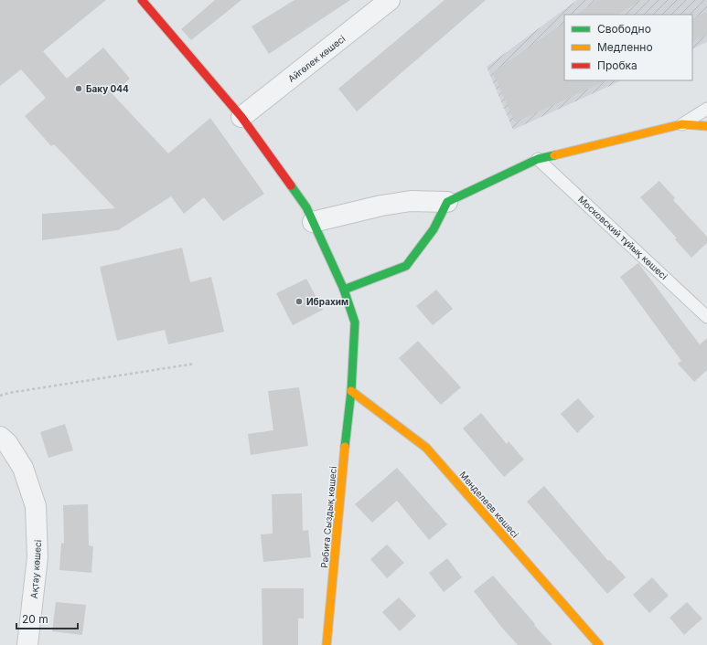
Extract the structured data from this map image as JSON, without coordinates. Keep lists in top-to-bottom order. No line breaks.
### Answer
{"streets":{"street":["Айгөлек көшесі","Менделеев көшесі","Рәбиға Сыздық көшесі","Ақтау көшесі"],"lane":["Московский тұйық көшесі"]},"crossings":[["Айгөлек көшесі","Рәбиға Сыздық көшесі"],["Менделеев көшесі","Рәбиға Сыздық көшесі"]],"places":["Баку 044","Ибрахим"],"legend":["Свободно","Медленно","Пробка"],"scale_bar":"20 m"}
